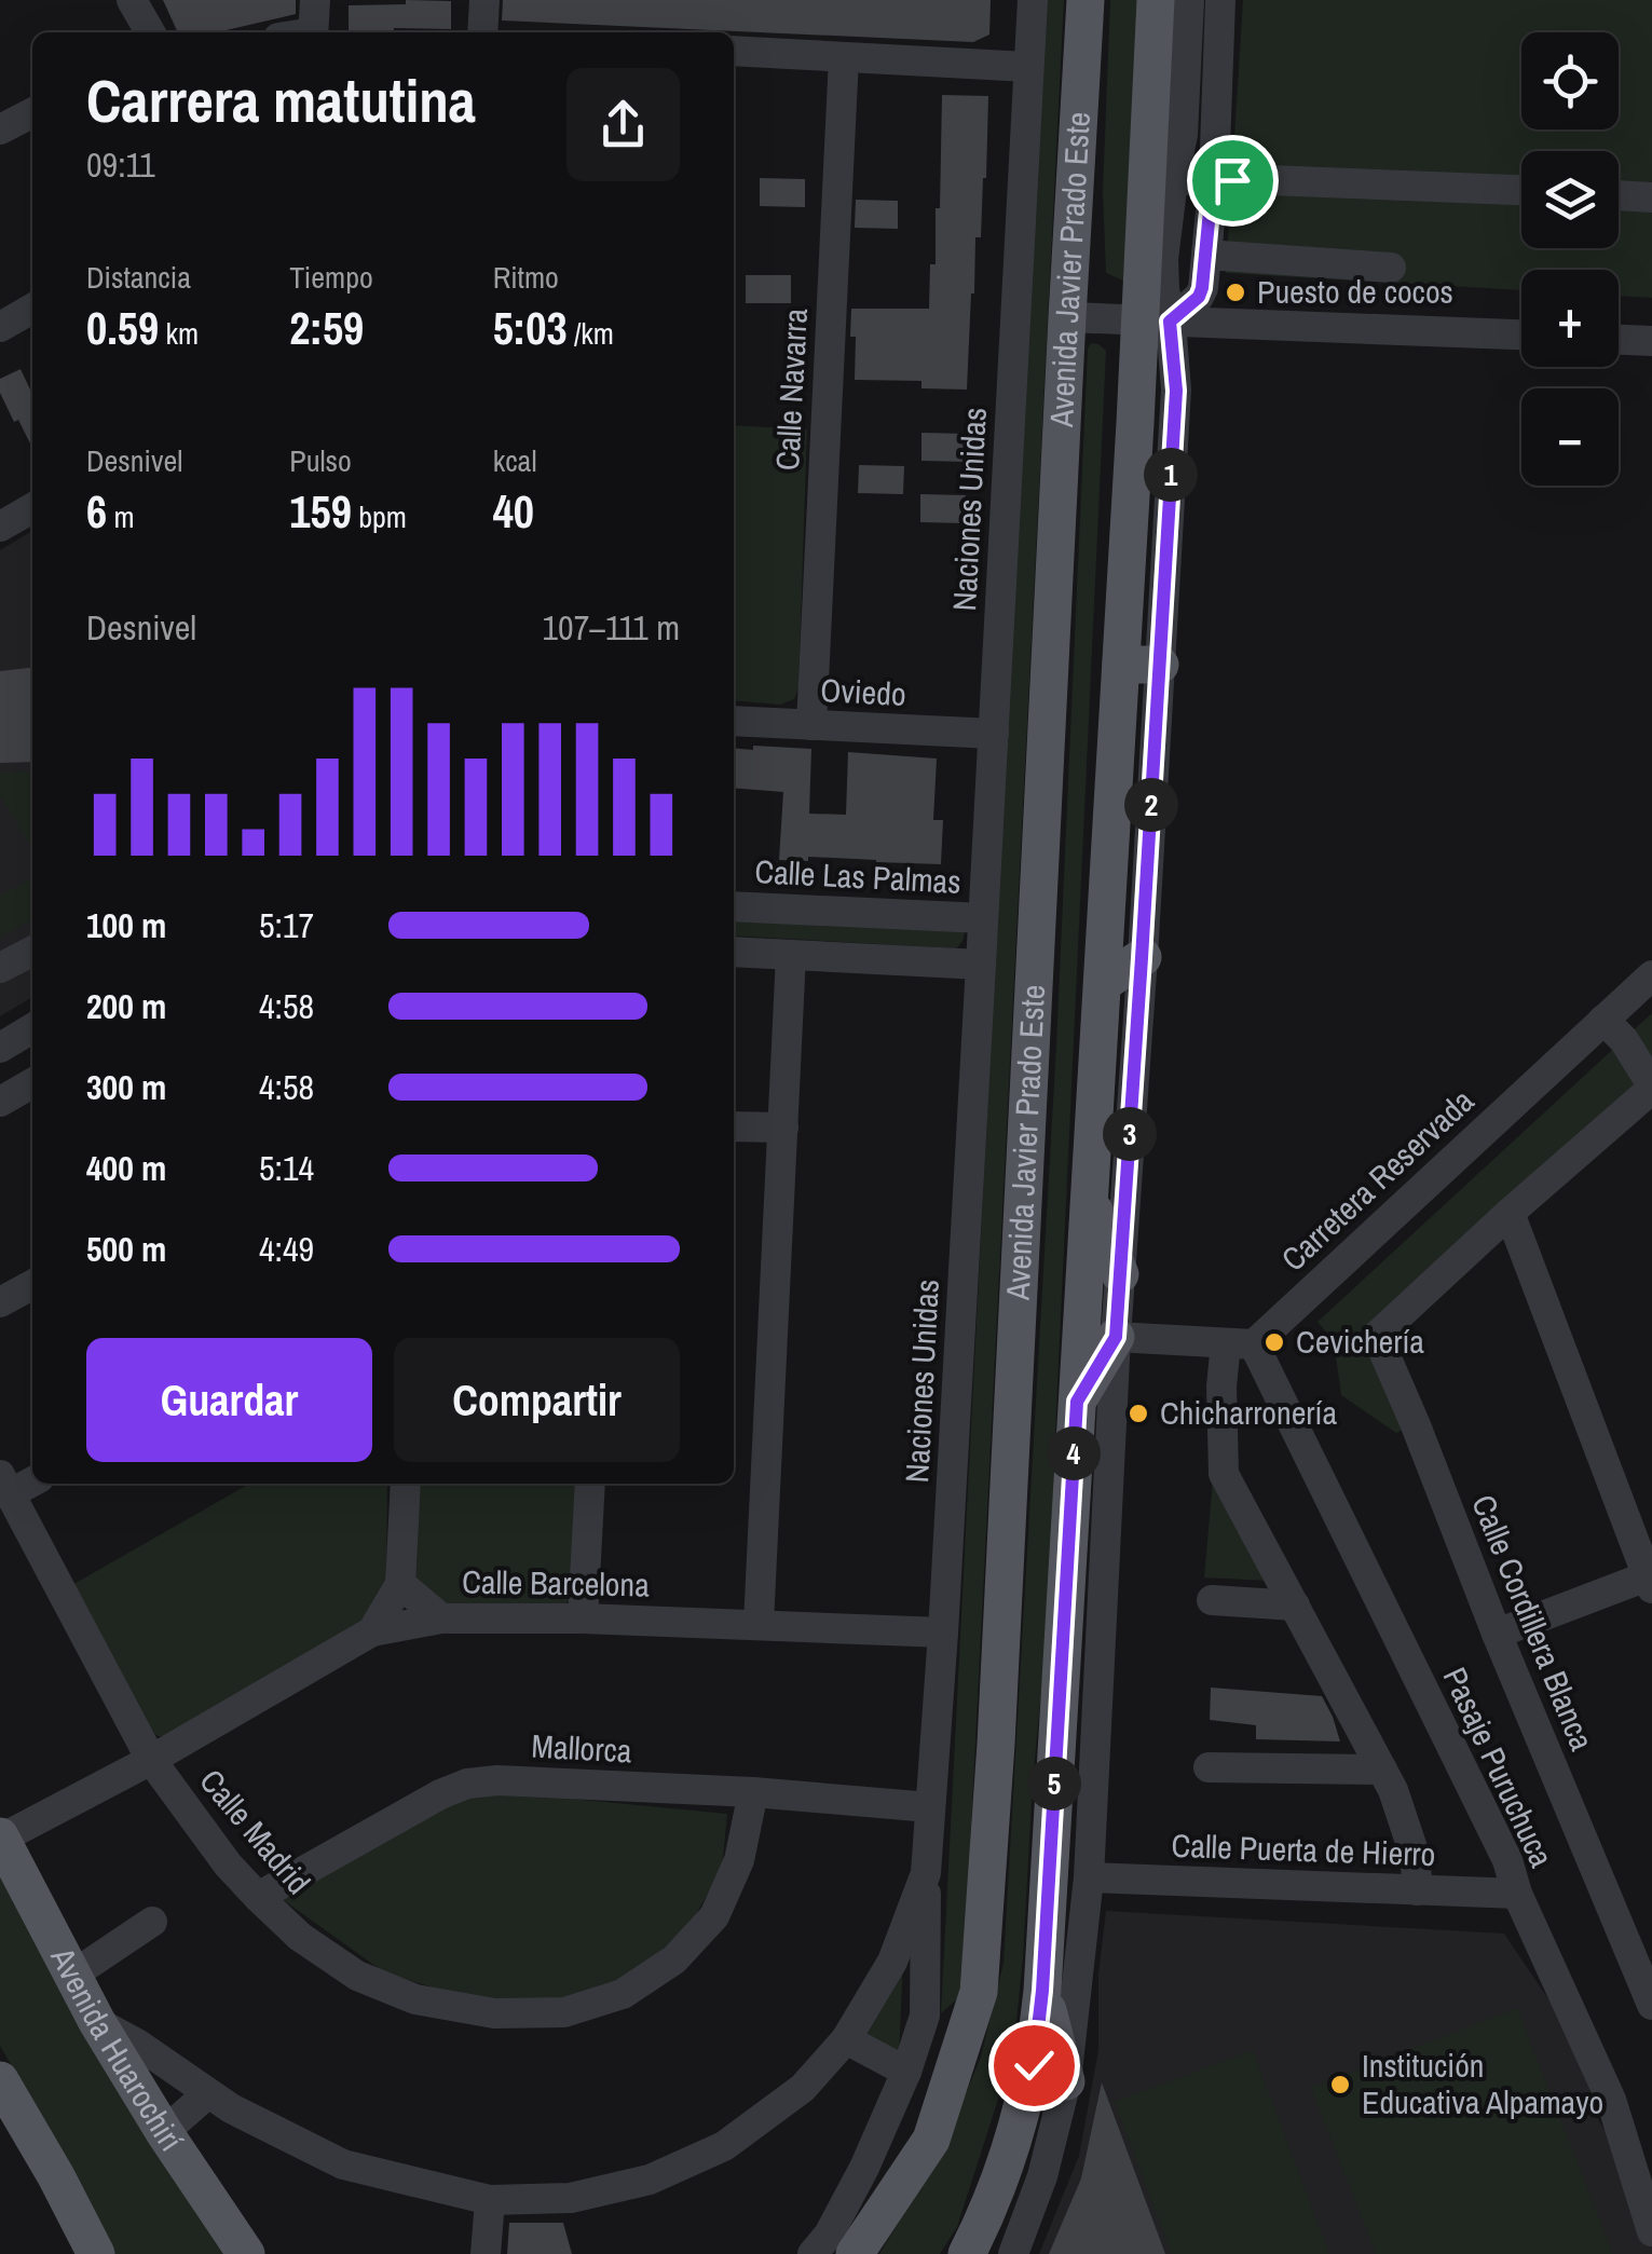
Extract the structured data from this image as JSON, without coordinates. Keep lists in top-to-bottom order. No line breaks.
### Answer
{"streets":{"main road":["Avenida Javier Prado Este","Avenida Huarochirí"],"street":["Calle Navarra","Naciones Unidas","Oviedo","Calle Las Palmas","Carretera Reservada","Calle Barcelona","Calle Cordillera Blanca","Mallorca","Pasaje Puruchuca","Calle Madrid","Calle Puerta de Hierro"]},"crossings":[["Calle Navarra","Oviedo"],["Naciones Unidas","Oviedo"],["Naciones Unidas","Calle Las Palmas"],["Naciones Unidas","Calle Barcelona"],["Naciones Unidas","Mallorca"],["Naciones Unidas","Avenida Huarochirí"],["Carretera Reservada","Pasaje Puruchuca"],["Mallorca","Calle Madrid"],["Pasaje Puruchuca","Calle Puerta de Hierro"]],"places":["Puesto de cocos","Cevichería","Chicharronería","Institución Educativa Alpamayo"],"page":{"map_buttons":["+","−"],"heading":["Carrera matutina","09:11"],"stats":[["Distancia","0.59 km"],["Tiempo","2:59"],["Ritmo","5:03 /km"],["Desnivel","6 m"],["Pulso","159 bpm"],["kcal","40"]],"pins":["1","2","3","4","5"],"chart":["Desnivel","107–111 m"],"list":[{"name":"100 m","note":"5:17"},{"name":"200 m","note":"4:58"},{"name":"300 m","note":"4:58"},{"name":"400 m","note":"5:14"},{"name":"500 m","note":"4:49"}],"buttons":["Guardar","Compartir"]}}
